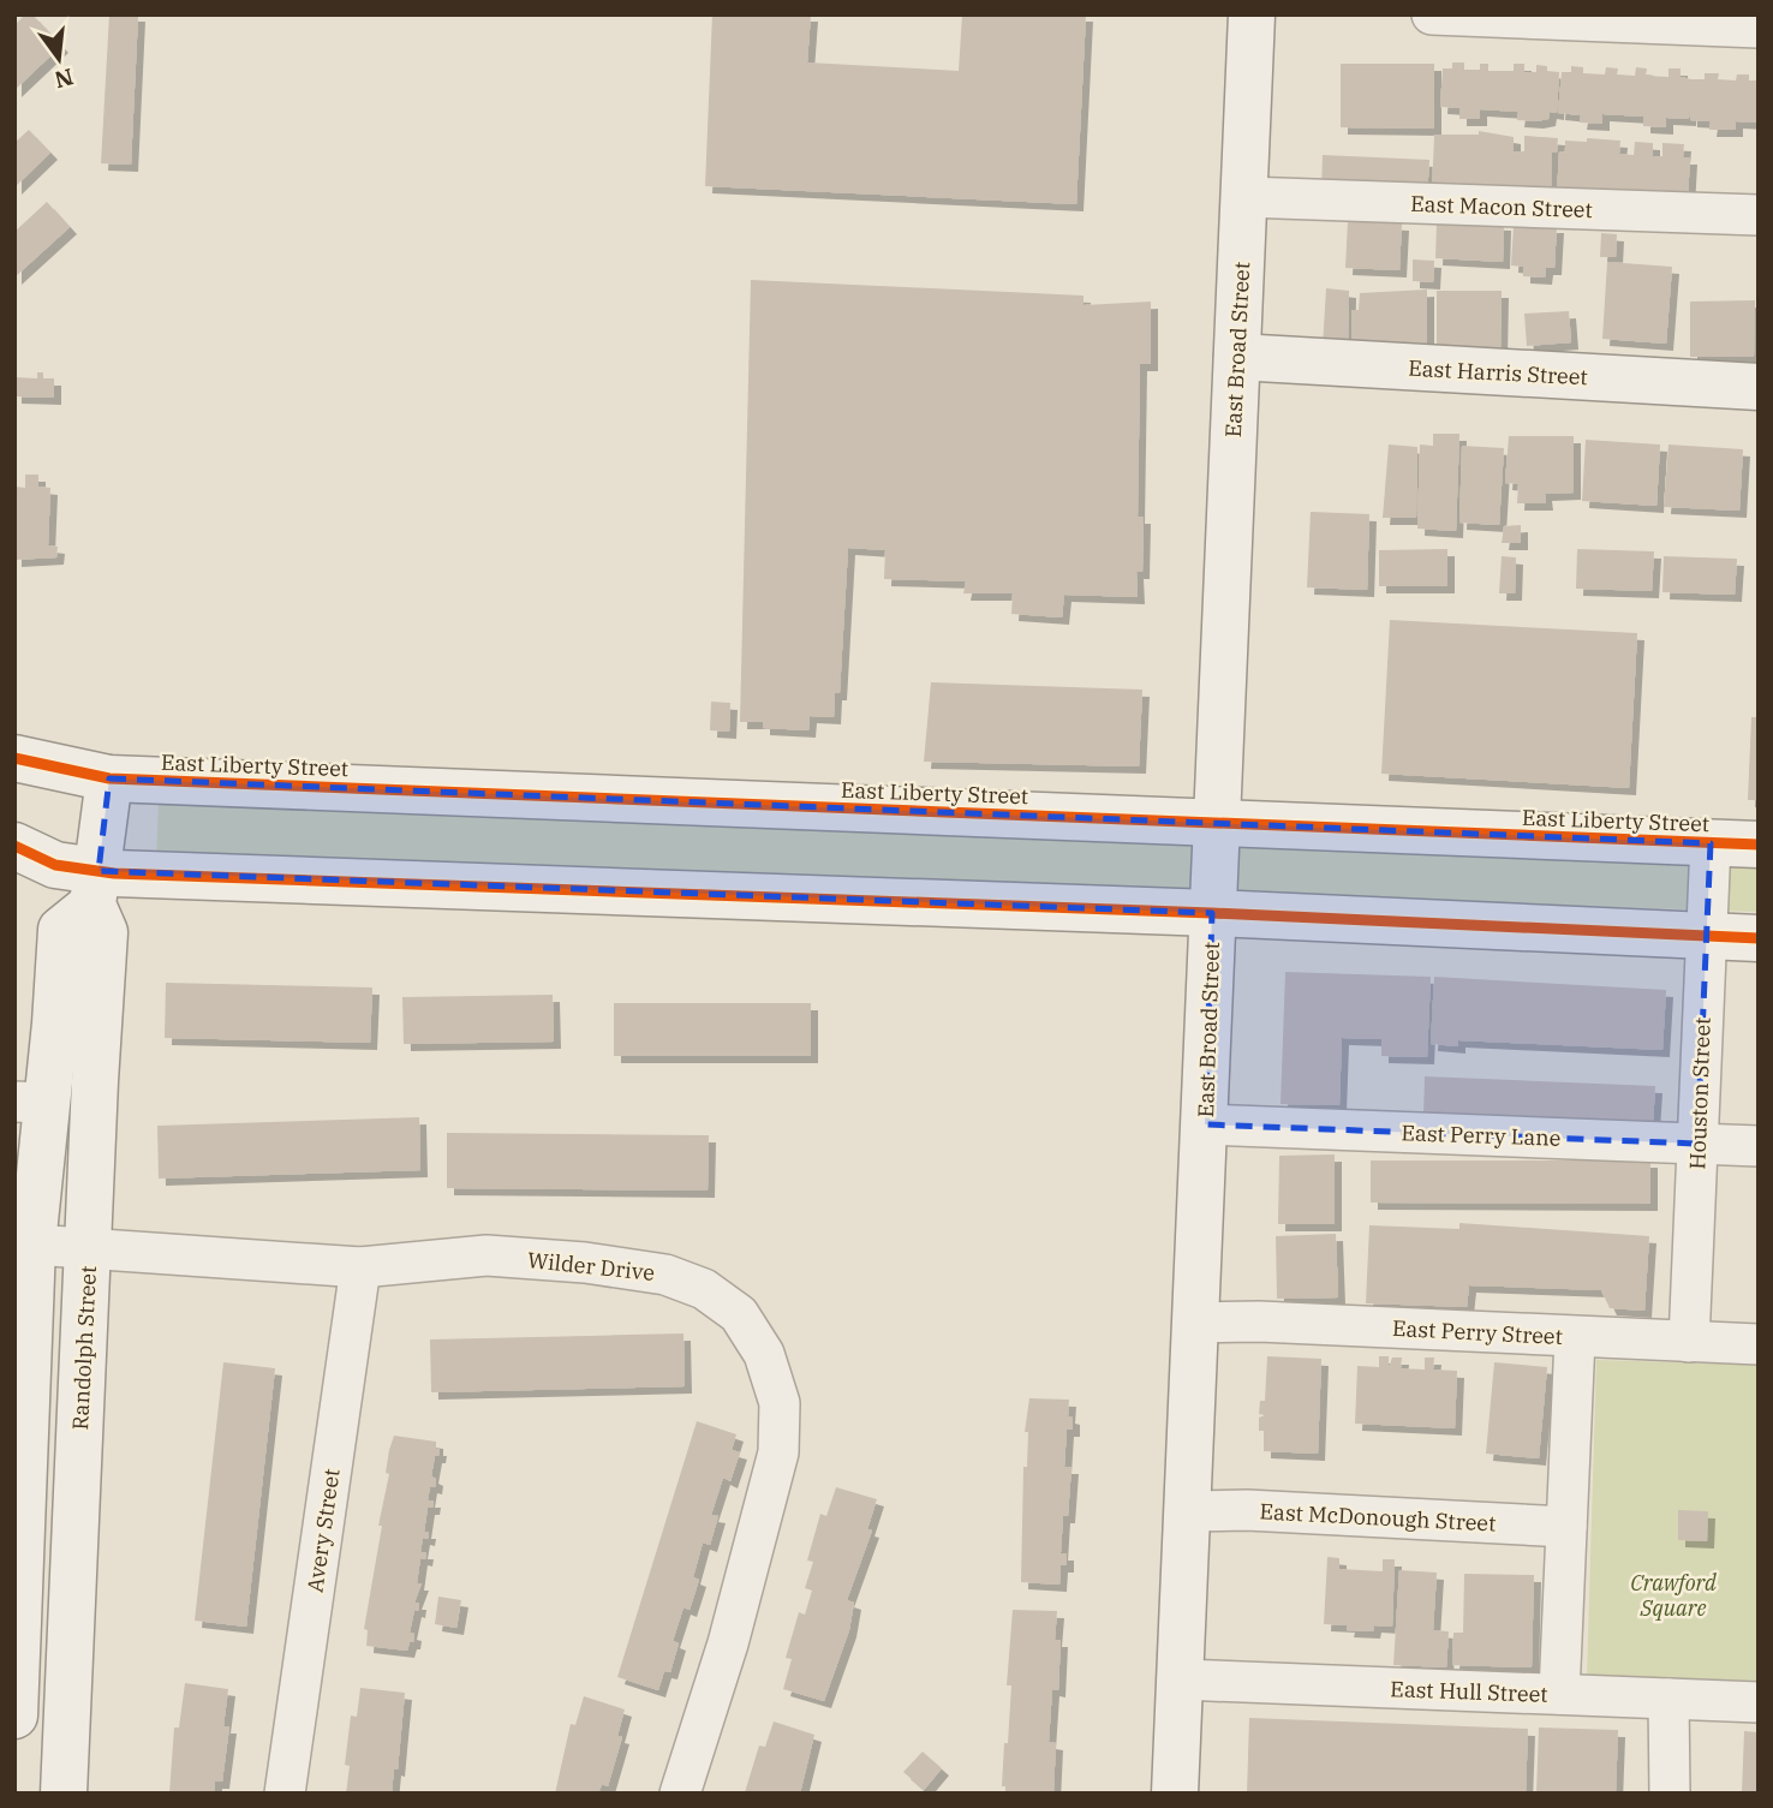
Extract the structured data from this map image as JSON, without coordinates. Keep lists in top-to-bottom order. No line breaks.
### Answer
{"streets":{"main road":["East Broad Street","East Harris Street","East Liberty Street","Randolph Street"],"street":["East Macon Street","Houston Street","East Perry Lane","Wilder Drive","East Perry Street","East McDonough Street","Avery Street","East Hull Street"]},"crossings":[["East Macon Street","East Broad Street"],["East Broad Street","East Harris Street"],["East Broad Street","East Liberty Street"],["East Broad Street","East Perry Lane"],["East Broad Street","East Perry Street"],["East Broad Street","East McDonough Street"],["East Broad Street","East Hull Street"],["East Liberty Street","Houston Street"],["East Liberty Street","Randolph Street"],["Houston Street","East Perry Lane"],["Houston Street","East Perry Street"],["Wilder Drive","Randolph Street"],["Wilder Drive","Avery Street"]],"parks":["Crawford Square"],"north":"bottom"}
